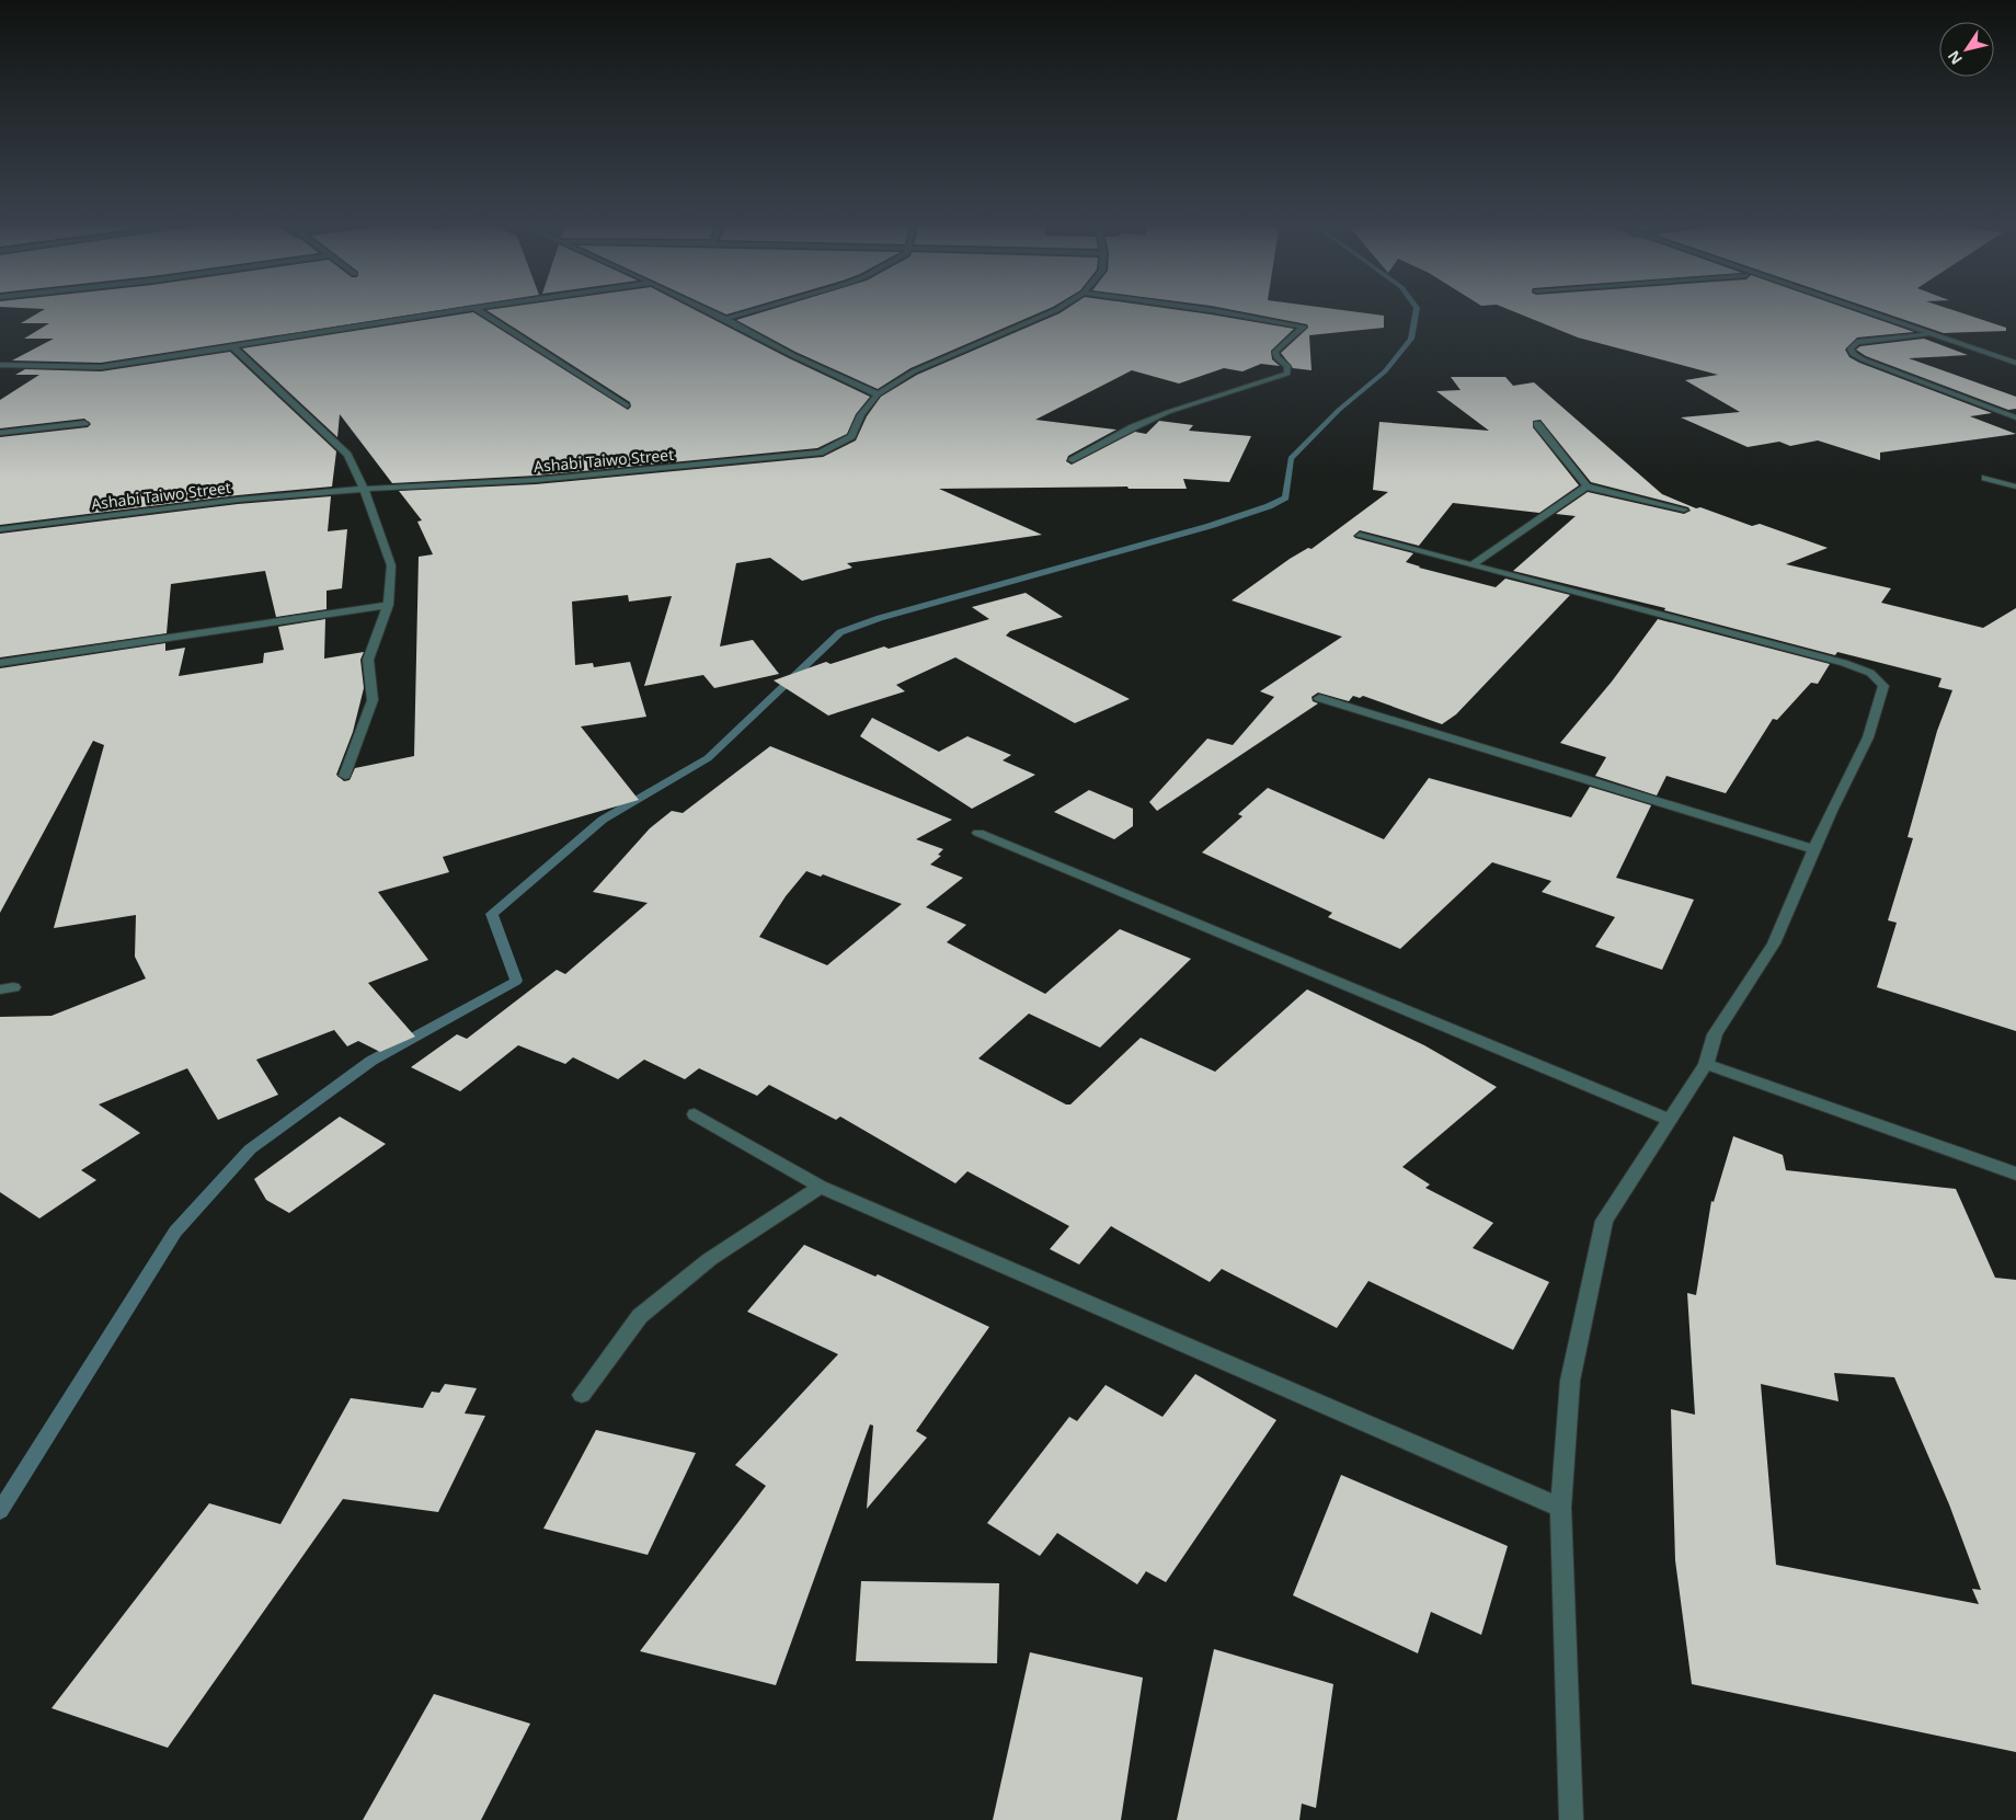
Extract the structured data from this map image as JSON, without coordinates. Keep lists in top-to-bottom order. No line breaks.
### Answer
{"streets":{"street":["Ashabi Taiwo Street"]},"north":"bottom left"}
